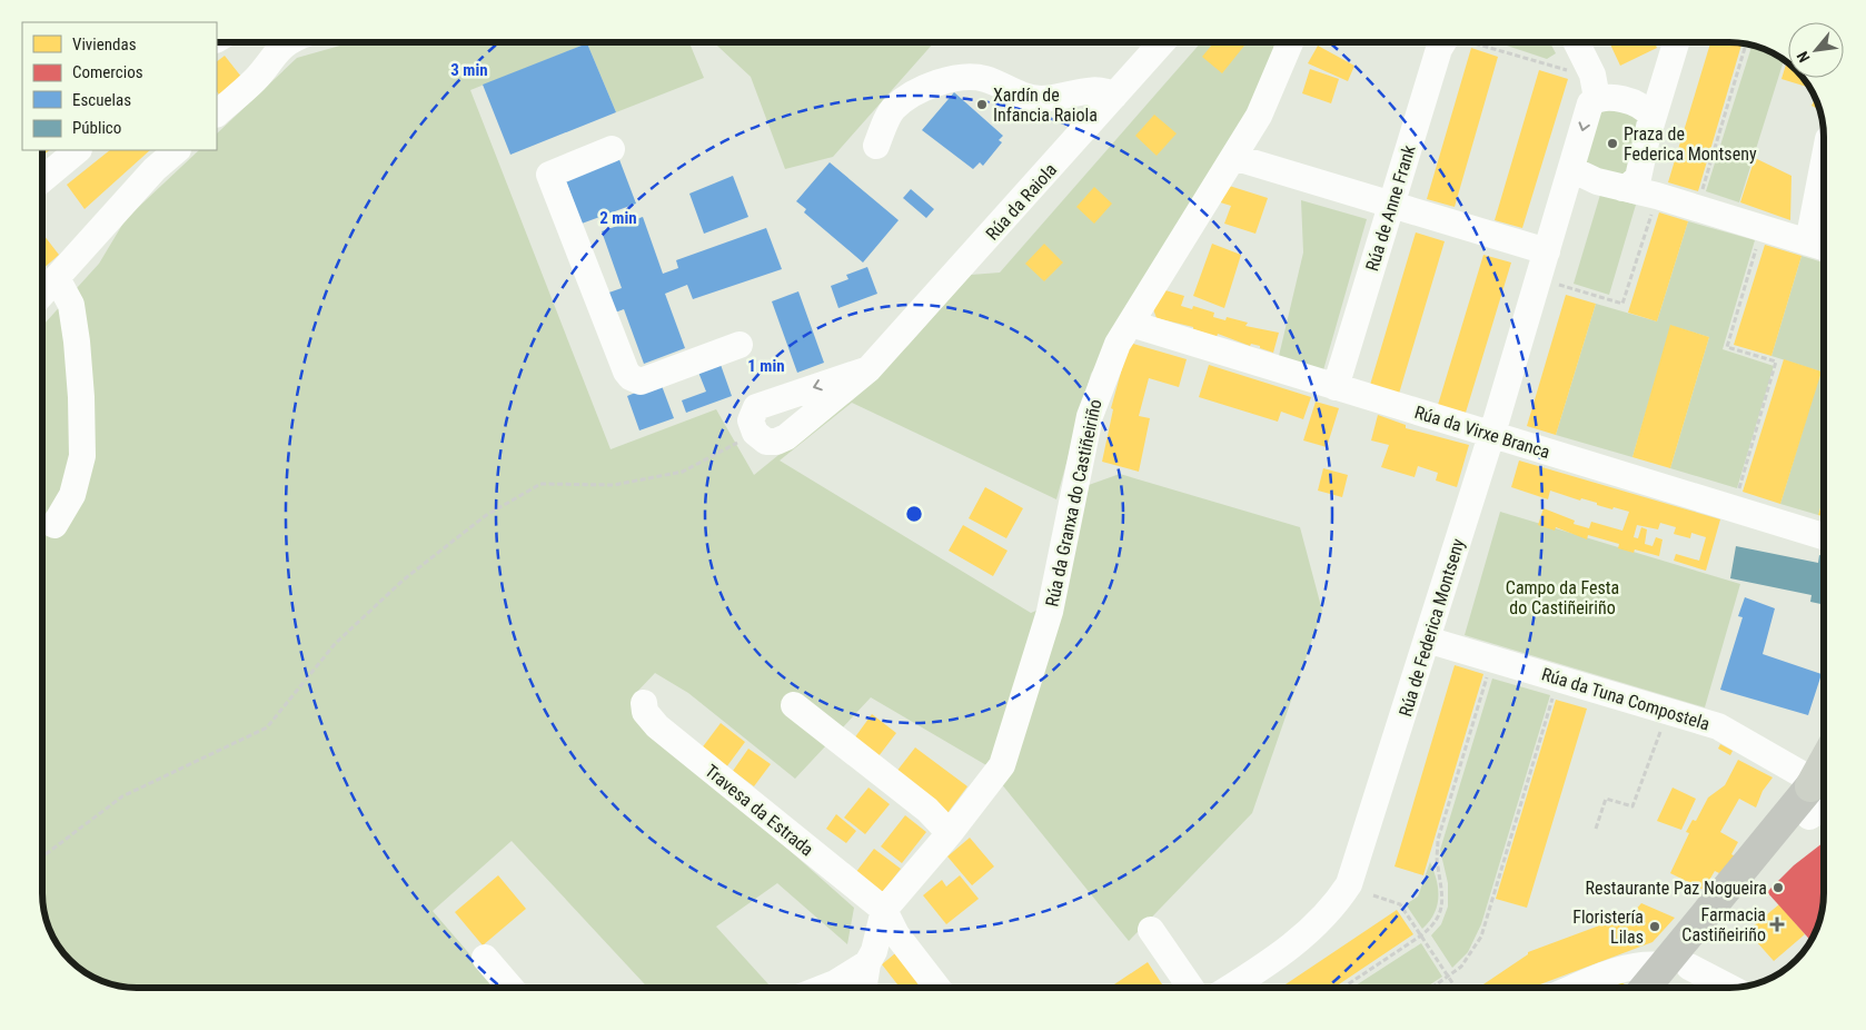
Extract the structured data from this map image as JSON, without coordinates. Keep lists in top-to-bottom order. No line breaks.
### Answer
{"streets":{"street":["Rúa da Raiola","Rúa de Anne Frank","Rúa da Virxe Branca","Rúa da Granxa do Castiñeiriño","Rúa de Federica Montseny","Rúa da Tuna Compostela","Travesa da Estrada"]},"crossings":[["Rúa de Anne Frank","Rúa da Virxe Branca"],["Rúa da Virxe Branca","Rúa da Granxa do Castiñeiriño"],["Rúa da Virxe Branca","Rúa de Federica Montseny"],["Rúa da Granxa do Castiñeiriño","Travesa da Estrada"],["Rúa de Federica Montseny","Rúa da Tuna Compostela"]],"parks":["Campo da Festa do Castiñeiriño"],"places":{"other":["Xardín de Infancia Raiola","Praza de Federica Montseny","Restaurante Paz Nogueira","Floristería Lilas"],"health":["Farmacia Castiñeiriño"]},"legend":["Viviendas","Comercios","Escuelas","Público"],"north":"bottom left","rings":["3 min","2 min","1 min"]}
